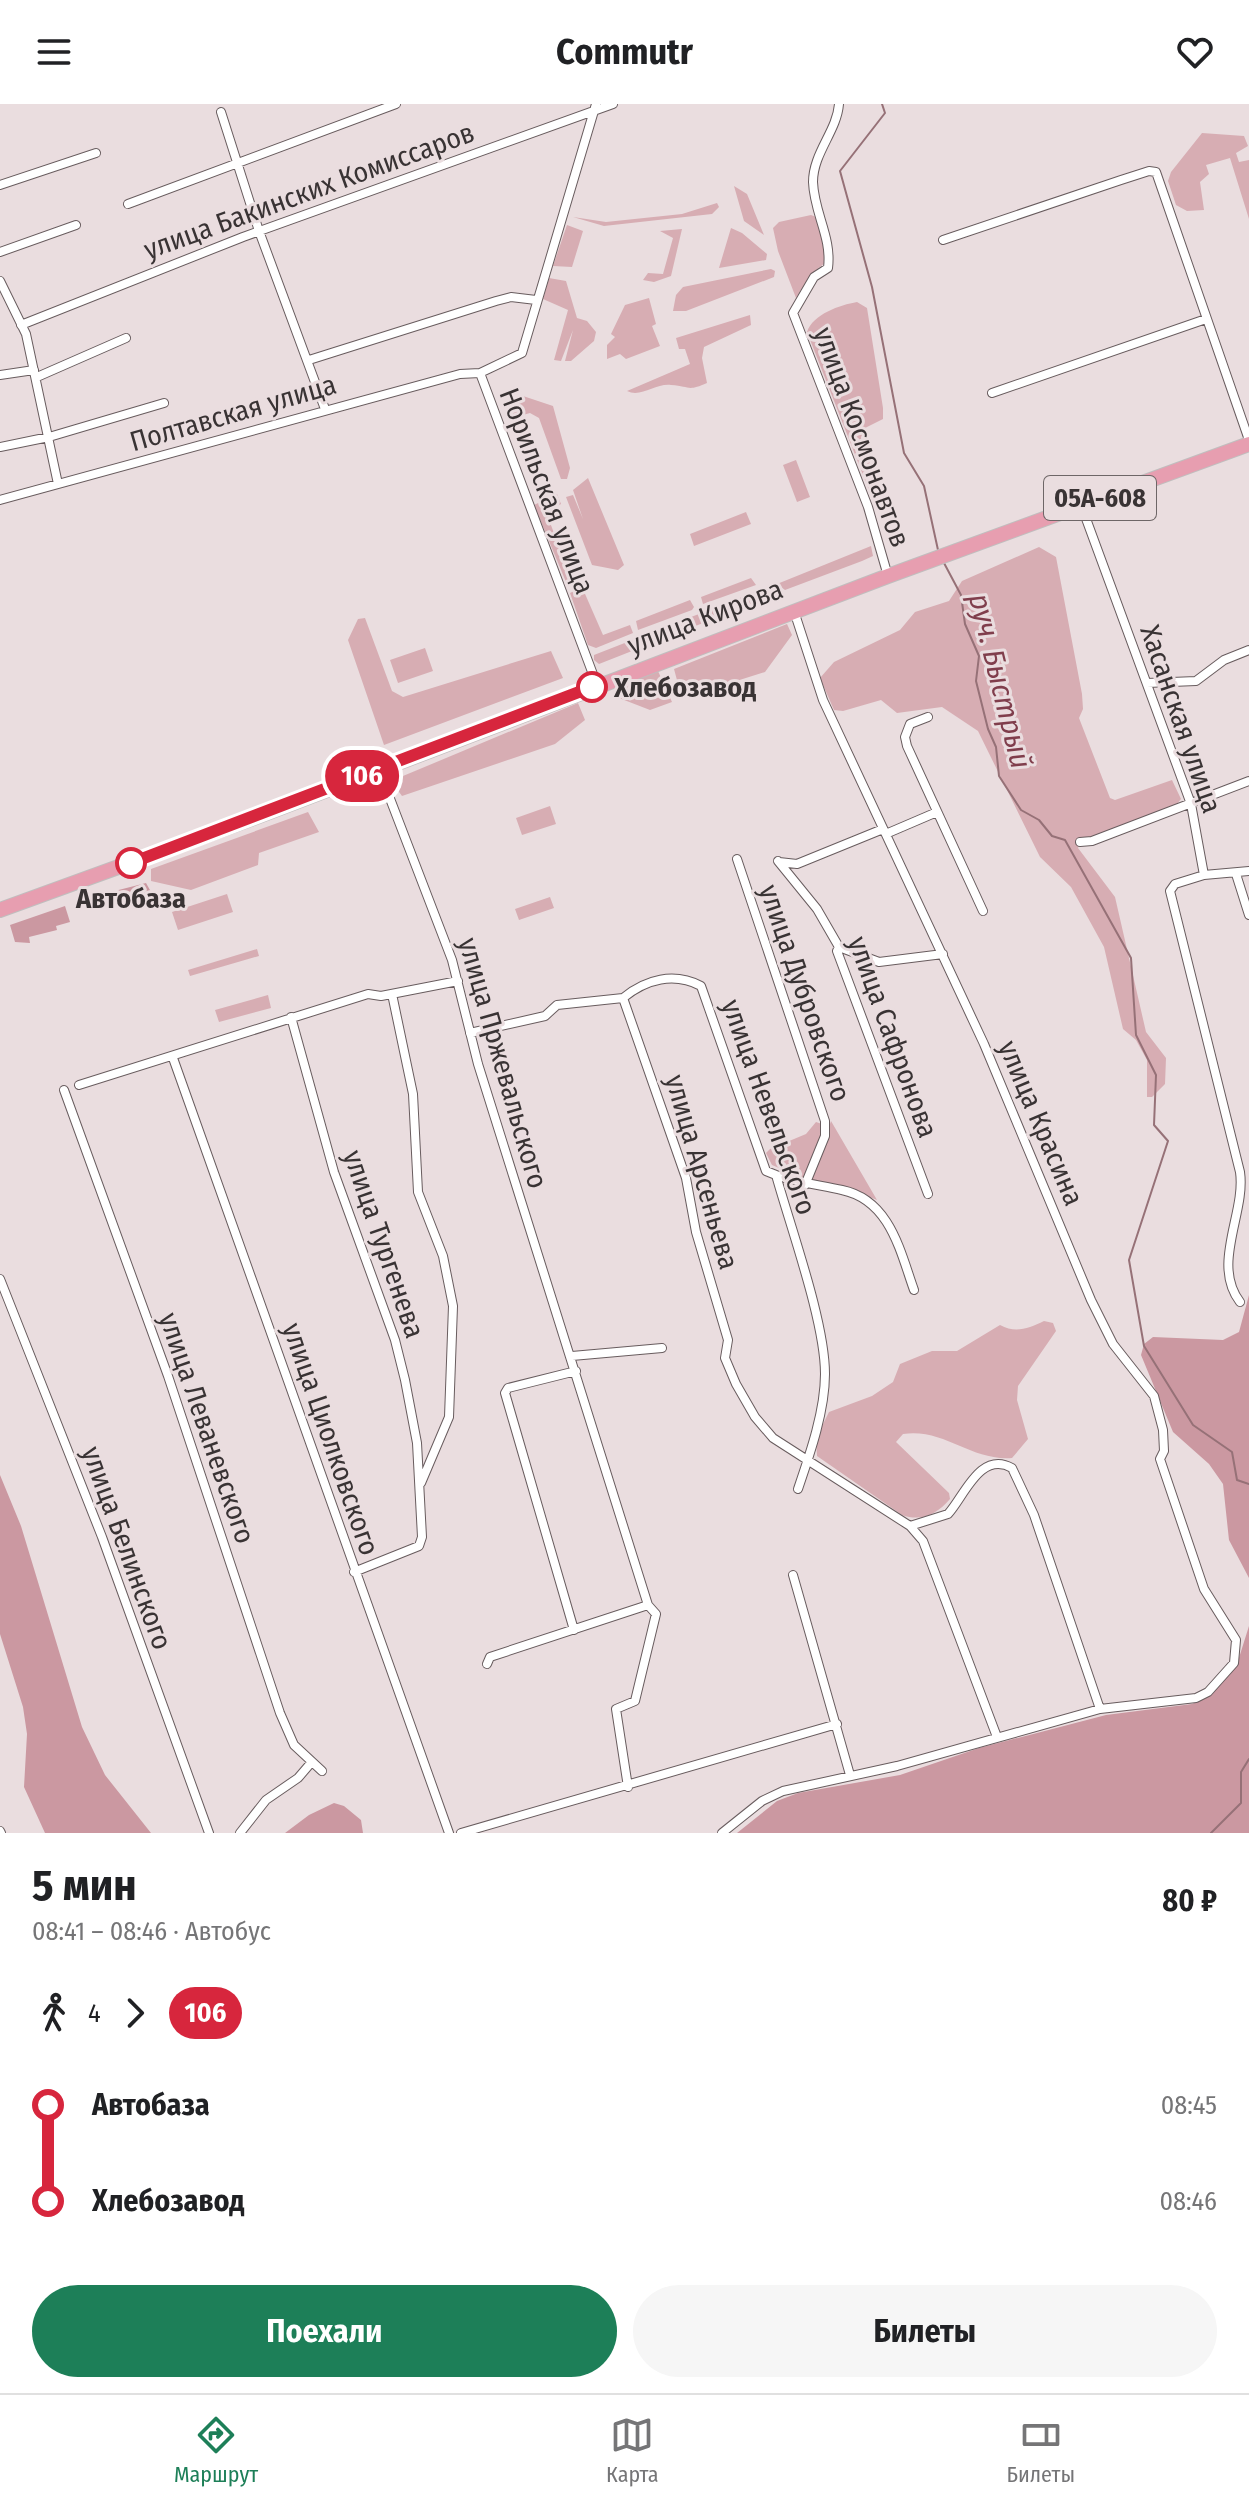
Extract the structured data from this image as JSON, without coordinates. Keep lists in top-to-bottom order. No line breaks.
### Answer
{"streets":{"main road":["05А-608","улица Кирова"],"street":["улица Бакинских Комиссаров","Полтавская улица","улица Космонавтов","Норильская улица","Хасанская улица","улица Дубровского","улица Сафронова","улица Пржевальского","улица Невельского","улица Красина","улица Арсеньева","улица Тургенева","улица Леваневского","улица Циолковского","улица Белинского"]},"crossings":[["улица Бакинских Комиссаров","Норильская улица"],["Полтавская улица","Норильская улица"],["улица Космонавтов","улица Кирова"],["Норильская улица","улица Кирова"],["улица Кирова","Хасанская улица"],["улица Кирова","улица Пржевальского"],["улица Кирова","улица Красина"],["улица Сафронова","улица Красина"],["улица Невельского","улица Арсеньева"],["улица Тургенева","улица Циолковского"]],"water":["руч. Быстрый"],"places":["Хлебoзавод","Автобаза"],"lines":["bus line 106"],"page":{"header":"Commutr","on_map":"106","heading":["5 мин","08:41 – 08:46 · Автобус","80 ₽"],"legs":["4","106"],"list":[{"name":"Автобаза","value":"08:45"},{"name":"Хлебoзавод","value":"08:46"}],"buttons":["Поехали","Билеты"],"tabs":["Маршрут","Карта","Билеты"]}}
